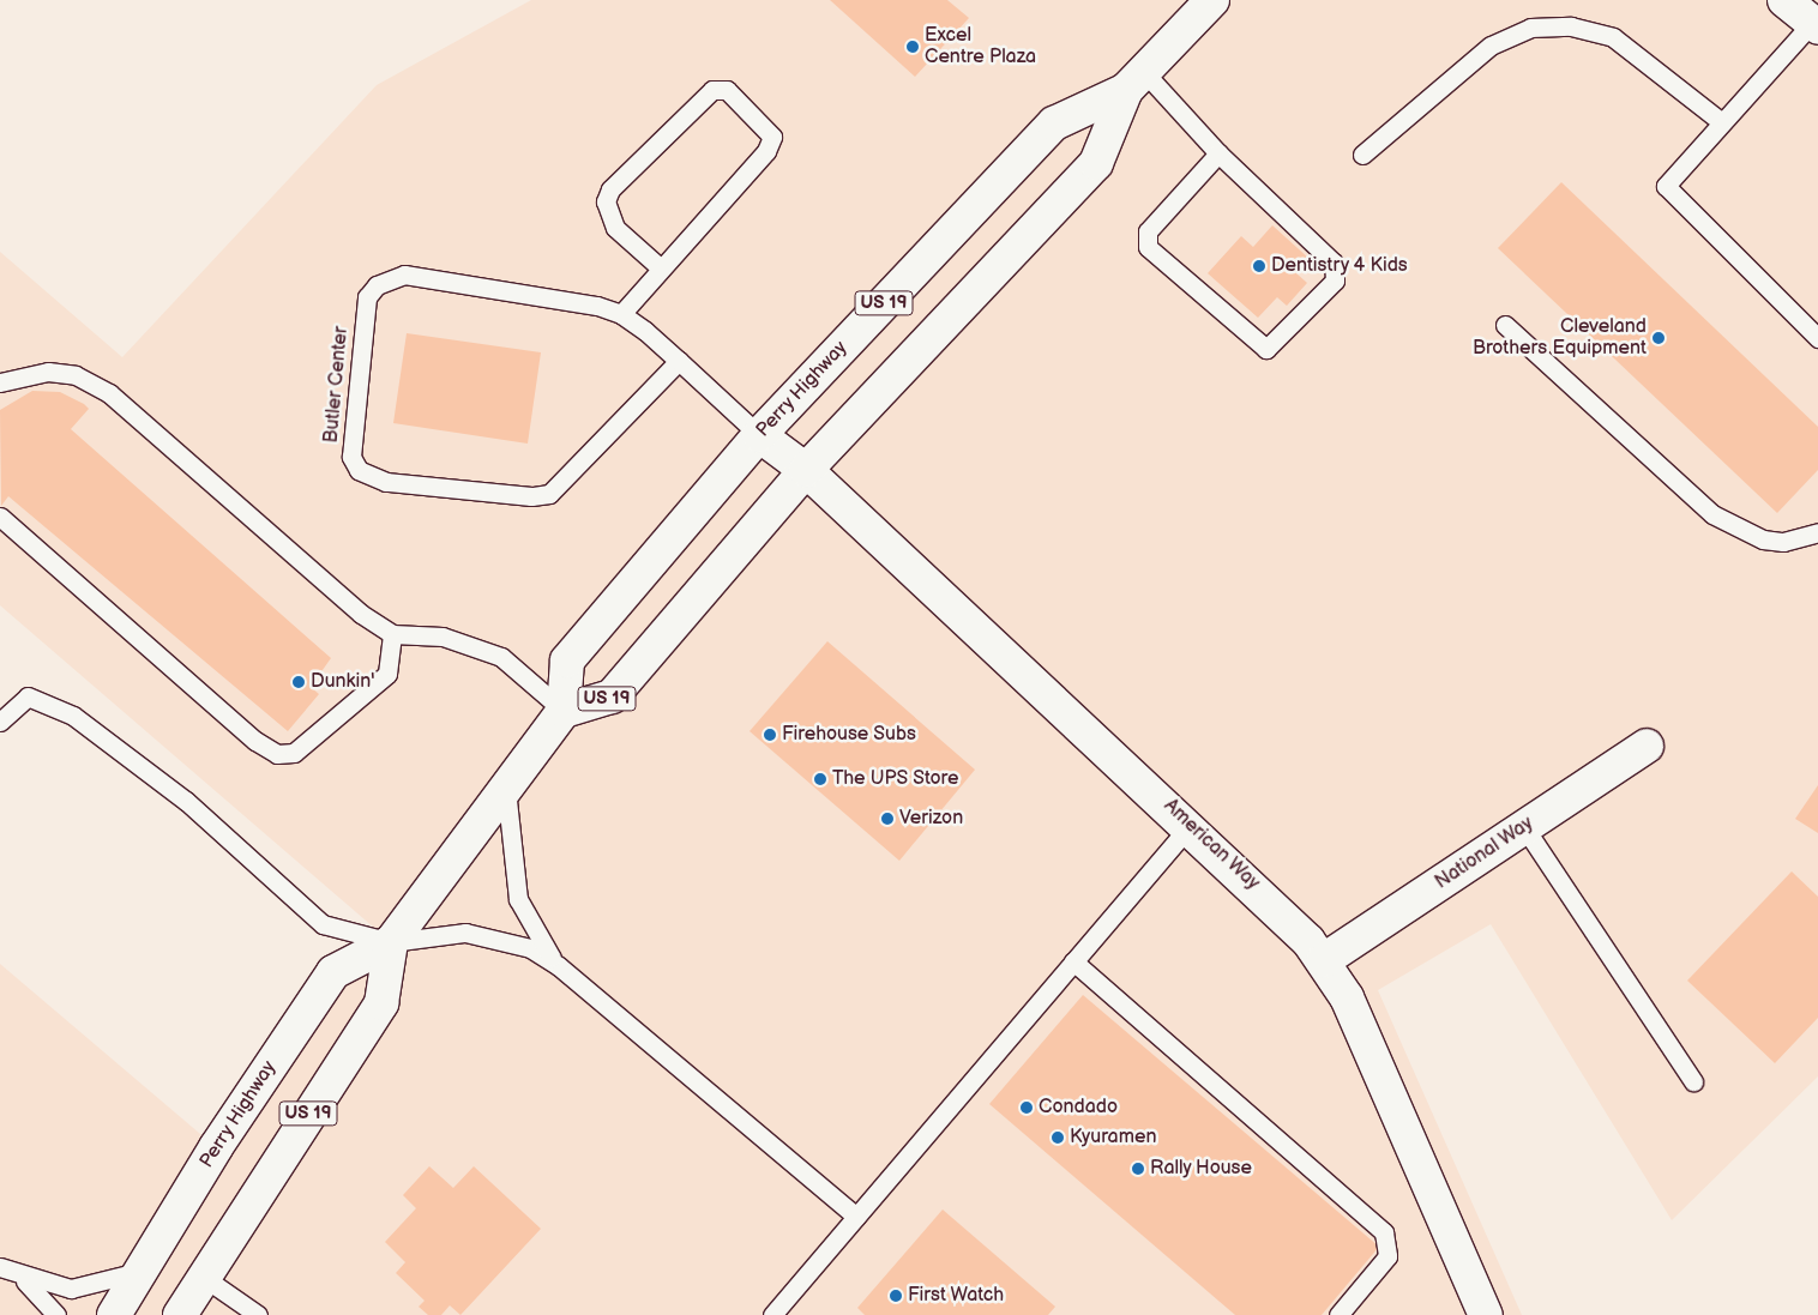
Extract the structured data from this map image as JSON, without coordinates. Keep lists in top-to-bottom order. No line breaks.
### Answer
{"streets":{"main road":["US 19","Perry Highway","American Way","National Way"],"lane":["Butler Center"]},"crossings":[["Butler Center","Perry Highway"],["Butler Center","American Way"],["Perry Highway","American Way"],["American Way","National Way"]],"places":["Excel Centre Plaza","Dentistry 4 Kids","Cleveland Brothers Equipment","Dunkin'","Firehouse Subs","The UPS Store","Verizon","Condado","Kyuramen","Rally House","First Watch"]}
